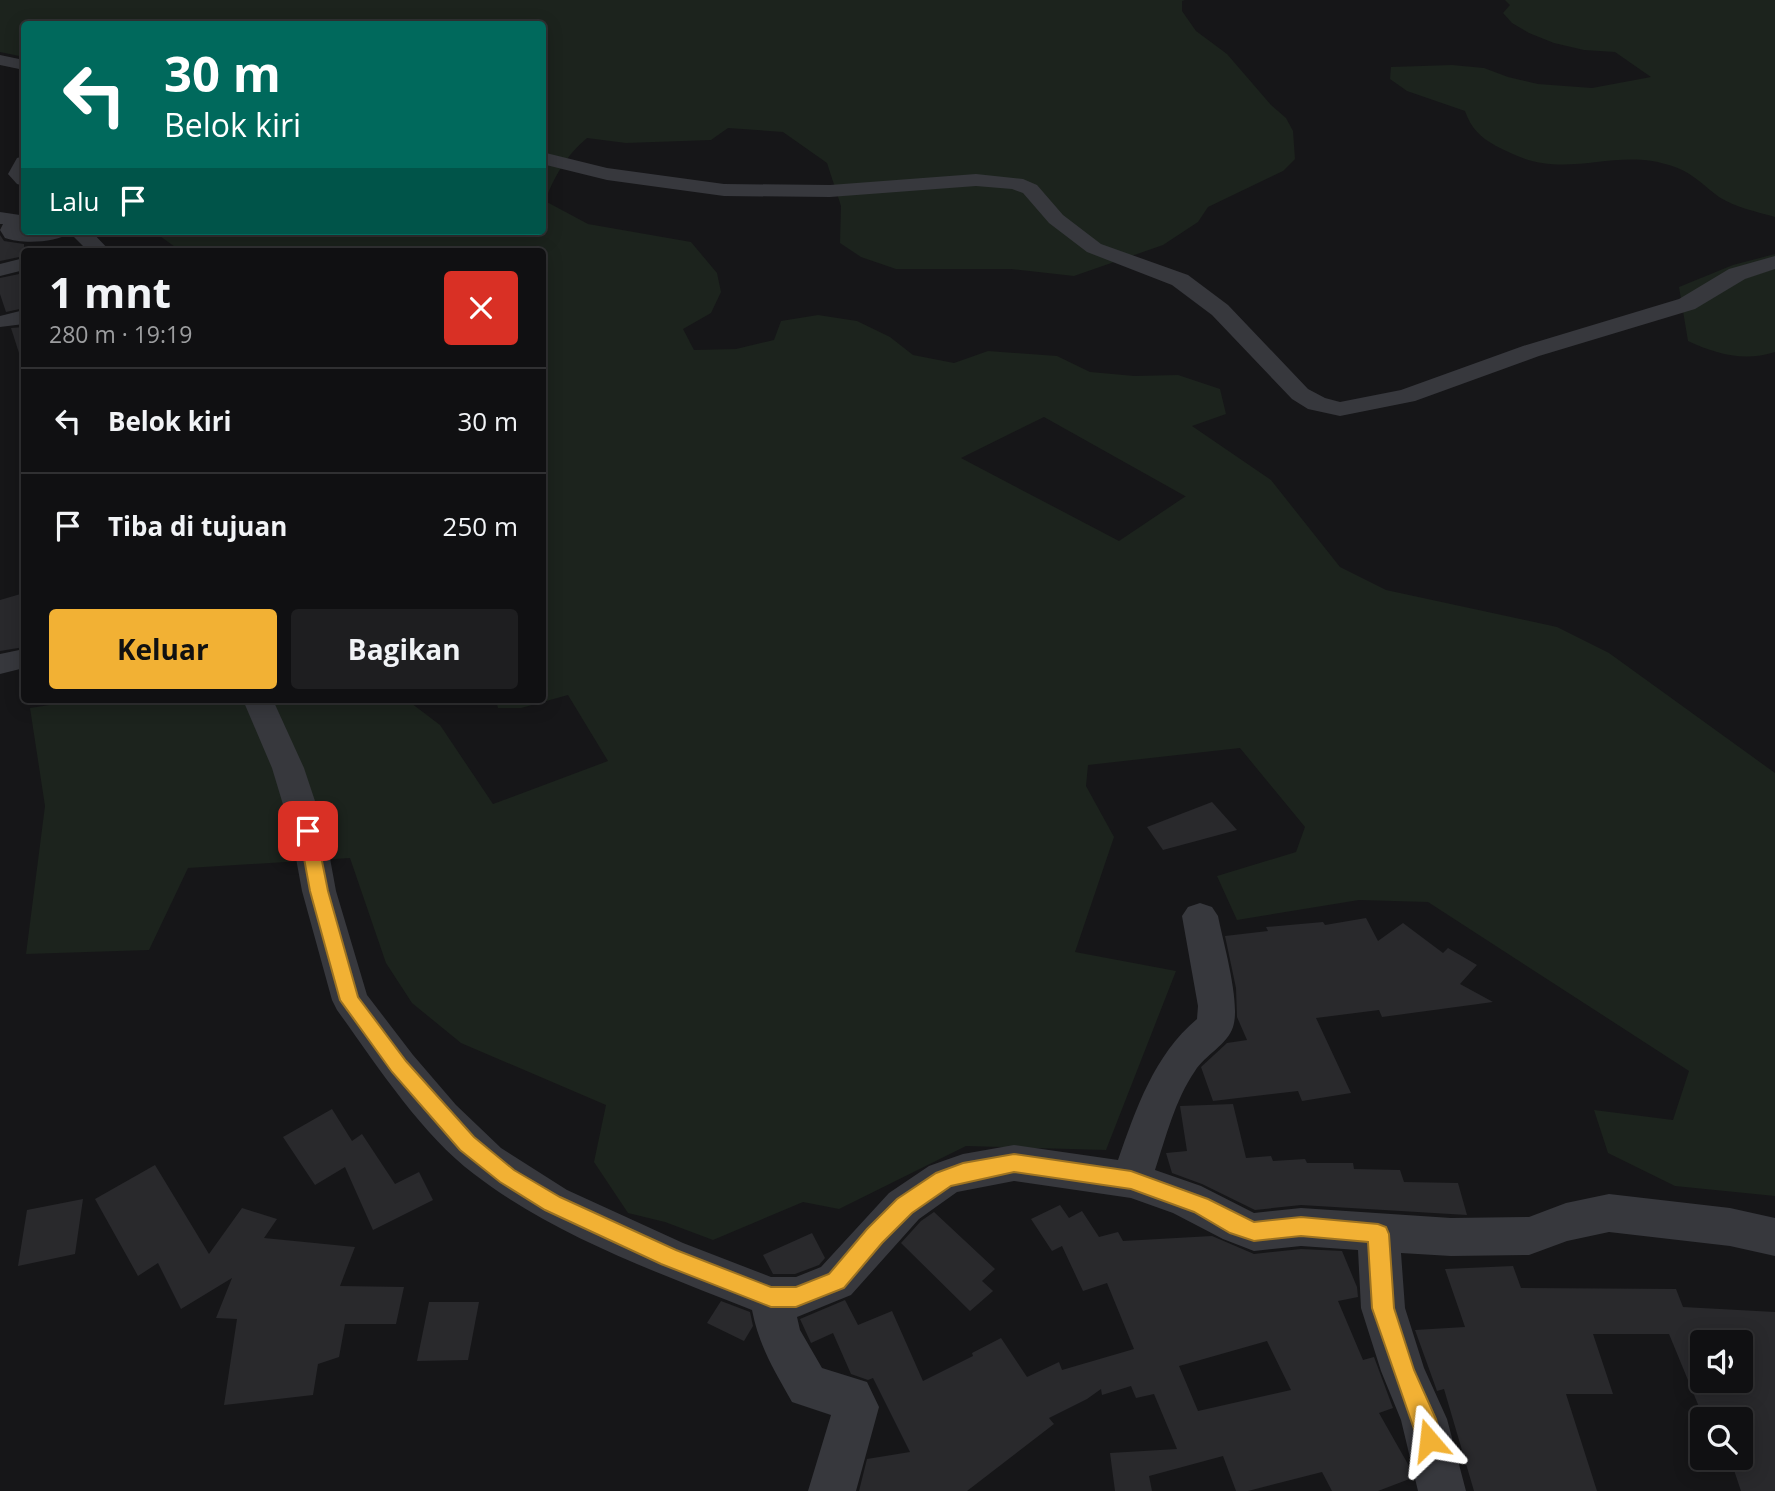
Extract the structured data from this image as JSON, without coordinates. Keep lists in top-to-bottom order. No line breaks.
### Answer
{"page":{"turn":["30 m","Belok kiri"],"then":"Lalu","heading":["1 mnt","280 m · 19:19"],"list":[{"name":"Belok kiri","value":"30 m"},{"name":"Tiba di tujuan","value":"250 m"}],"buttons":["Keluar","Bagikan"]}}
